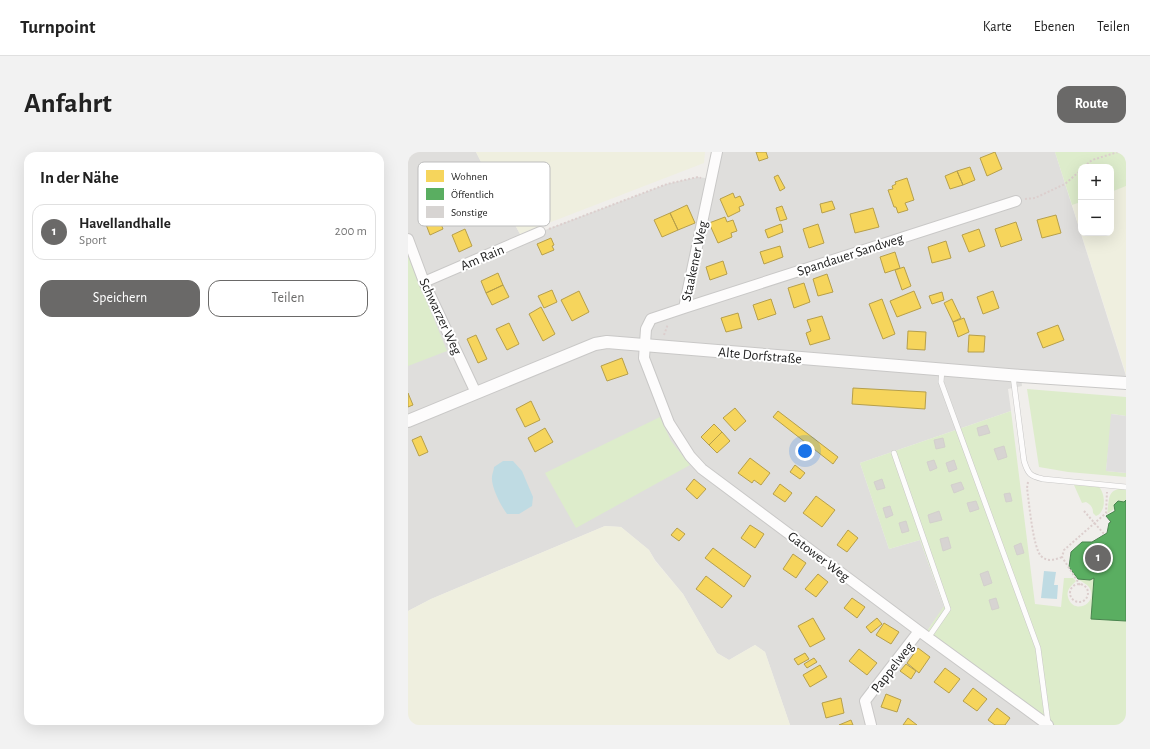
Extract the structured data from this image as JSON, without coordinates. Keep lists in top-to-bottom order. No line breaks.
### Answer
{"streets":{"street":["Spandauer Sandweg","Am Rain","Staakener Weg","Schwarzer Weg","Alte Dorfstraße","Gatower Weg","Pappelweg"]},"crossings":[["Spandauer Sandweg","Staakener Weg"],["Am Rain","Schwarzer Weg"],["Staakener Weg","Alte Dorfstraße"],["Staakener Weg","Gatower Weg"],["Schwarzer Weg","Alte Dorfstraße"],["Alte Dorfstraße","Gatower Weg"],["Gatower Weg","Pappelweg"]],"legend":["Wohnen","Öffentlich","Sonstige"],"page":{"header":"Turnpoint","nav":["Karte","Ebenen","Teilen"],"buttons":["Route",["Speichern","Teilen"]],"title":"Anfahrt","heading":"In der Nähe","map_buttons":["+","−"],"list":[{"mark":"1","name":"Havellandhalle","note":"Sport","value":"200 m"}],"pins":"1"}}
